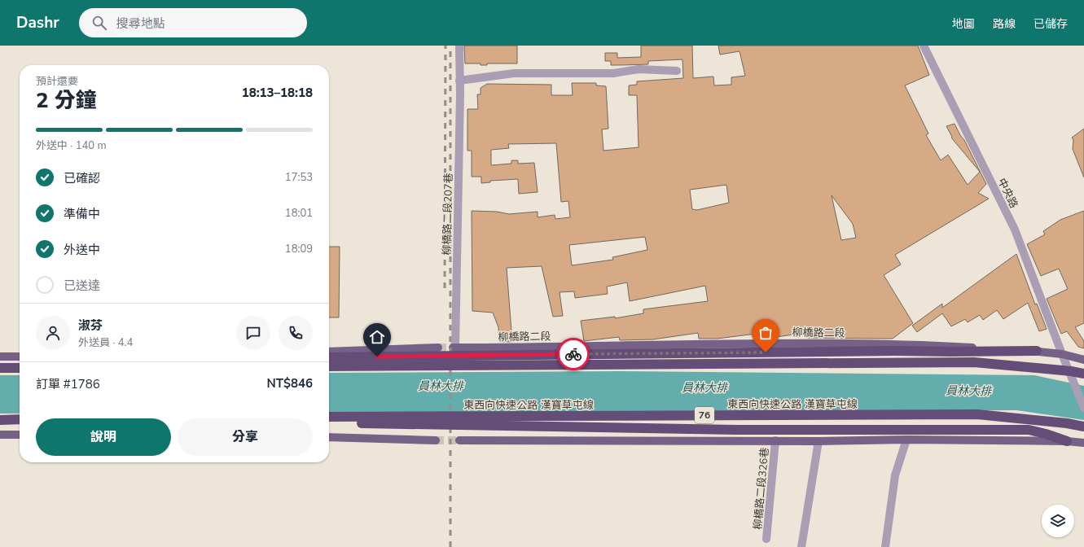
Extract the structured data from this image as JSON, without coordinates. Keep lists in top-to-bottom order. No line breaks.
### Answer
{"streets":{"highway":["東西向快速公路 漢寶草屯線","76"],"main road":["柳橋路二段"],"street":["中央路","柳橋路二段207巷","柳橋路二段326巷"]},"crossings":[["中央路","柳橋路二段"],["柳橋路二段207巷","柳橋路二段"]],"water":["員林大排"],"page":{"header":"Dashr","search":"搜尋地點","nav":["地圖","路線","已儲存"],"heading":["2 分鐘","預計還要","18:13–18:18"],"panel":["淑芬","外送員 · 4.4","訂單 #1786","NT$846"],"bar":"外送中 · 140 m","list":[["已確認","17:53"],["準備中","18:01"],["外送中","18:09"],"已送達"],"buttons":["說明","分享"]}}
